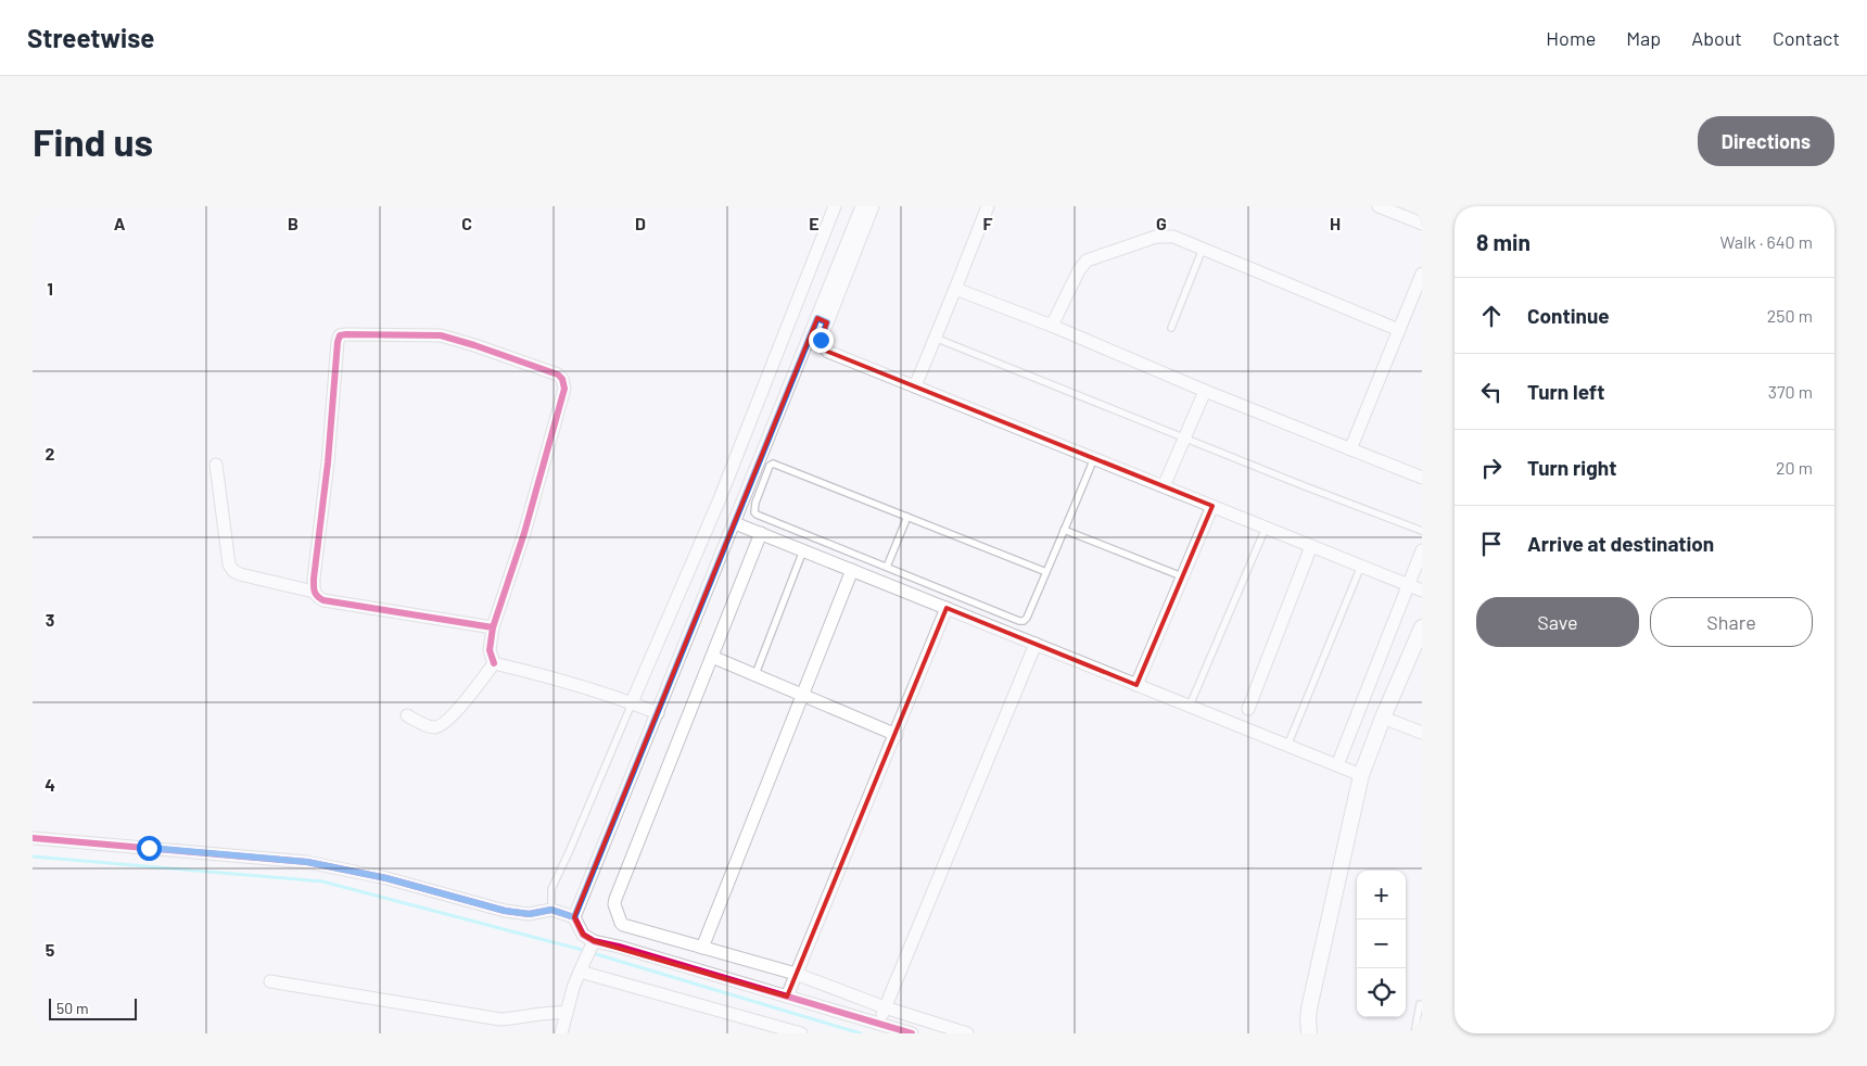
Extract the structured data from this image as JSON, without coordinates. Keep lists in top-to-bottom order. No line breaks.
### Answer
{"scale_bar":"50 m","page":{"header":"Streetwise","nav":["Home","Map","About","Contact"],"buttons":["Directions",["Save","Share"]],"title":"Find us","heading":["8 min","Walk · 640 m"],"list":[["Continue","250 m"],["Turn left","370 m"],["Turn right","20 m"],"Arrive at destination"],"map_buttons":["+","−"],"scale":"50 m"},"grid":{"columns":["A","B","C","D","E","F","G","H"],"rows":["1","2","3","4","5"]}}
